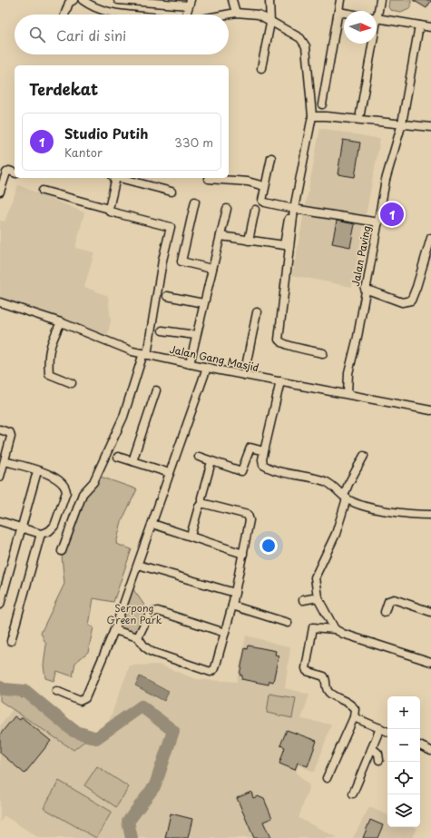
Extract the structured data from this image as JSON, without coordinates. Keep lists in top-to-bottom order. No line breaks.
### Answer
{"streets":{"street":["Jalan Paving","Jalan Gang Masjid"]},"crossings":[["Jalan Paving","Jalan Gang Masjid"]],"parks":["Serpong Green Park"],"north":"right","page":{"search":"Cari di sini","heading":"Terdekat","list":[{"mark":"1","name":"Studio Putih","note":"Kantor","value":"330 m"}],"pins":"1","map_buttons":["+","−"]}}
